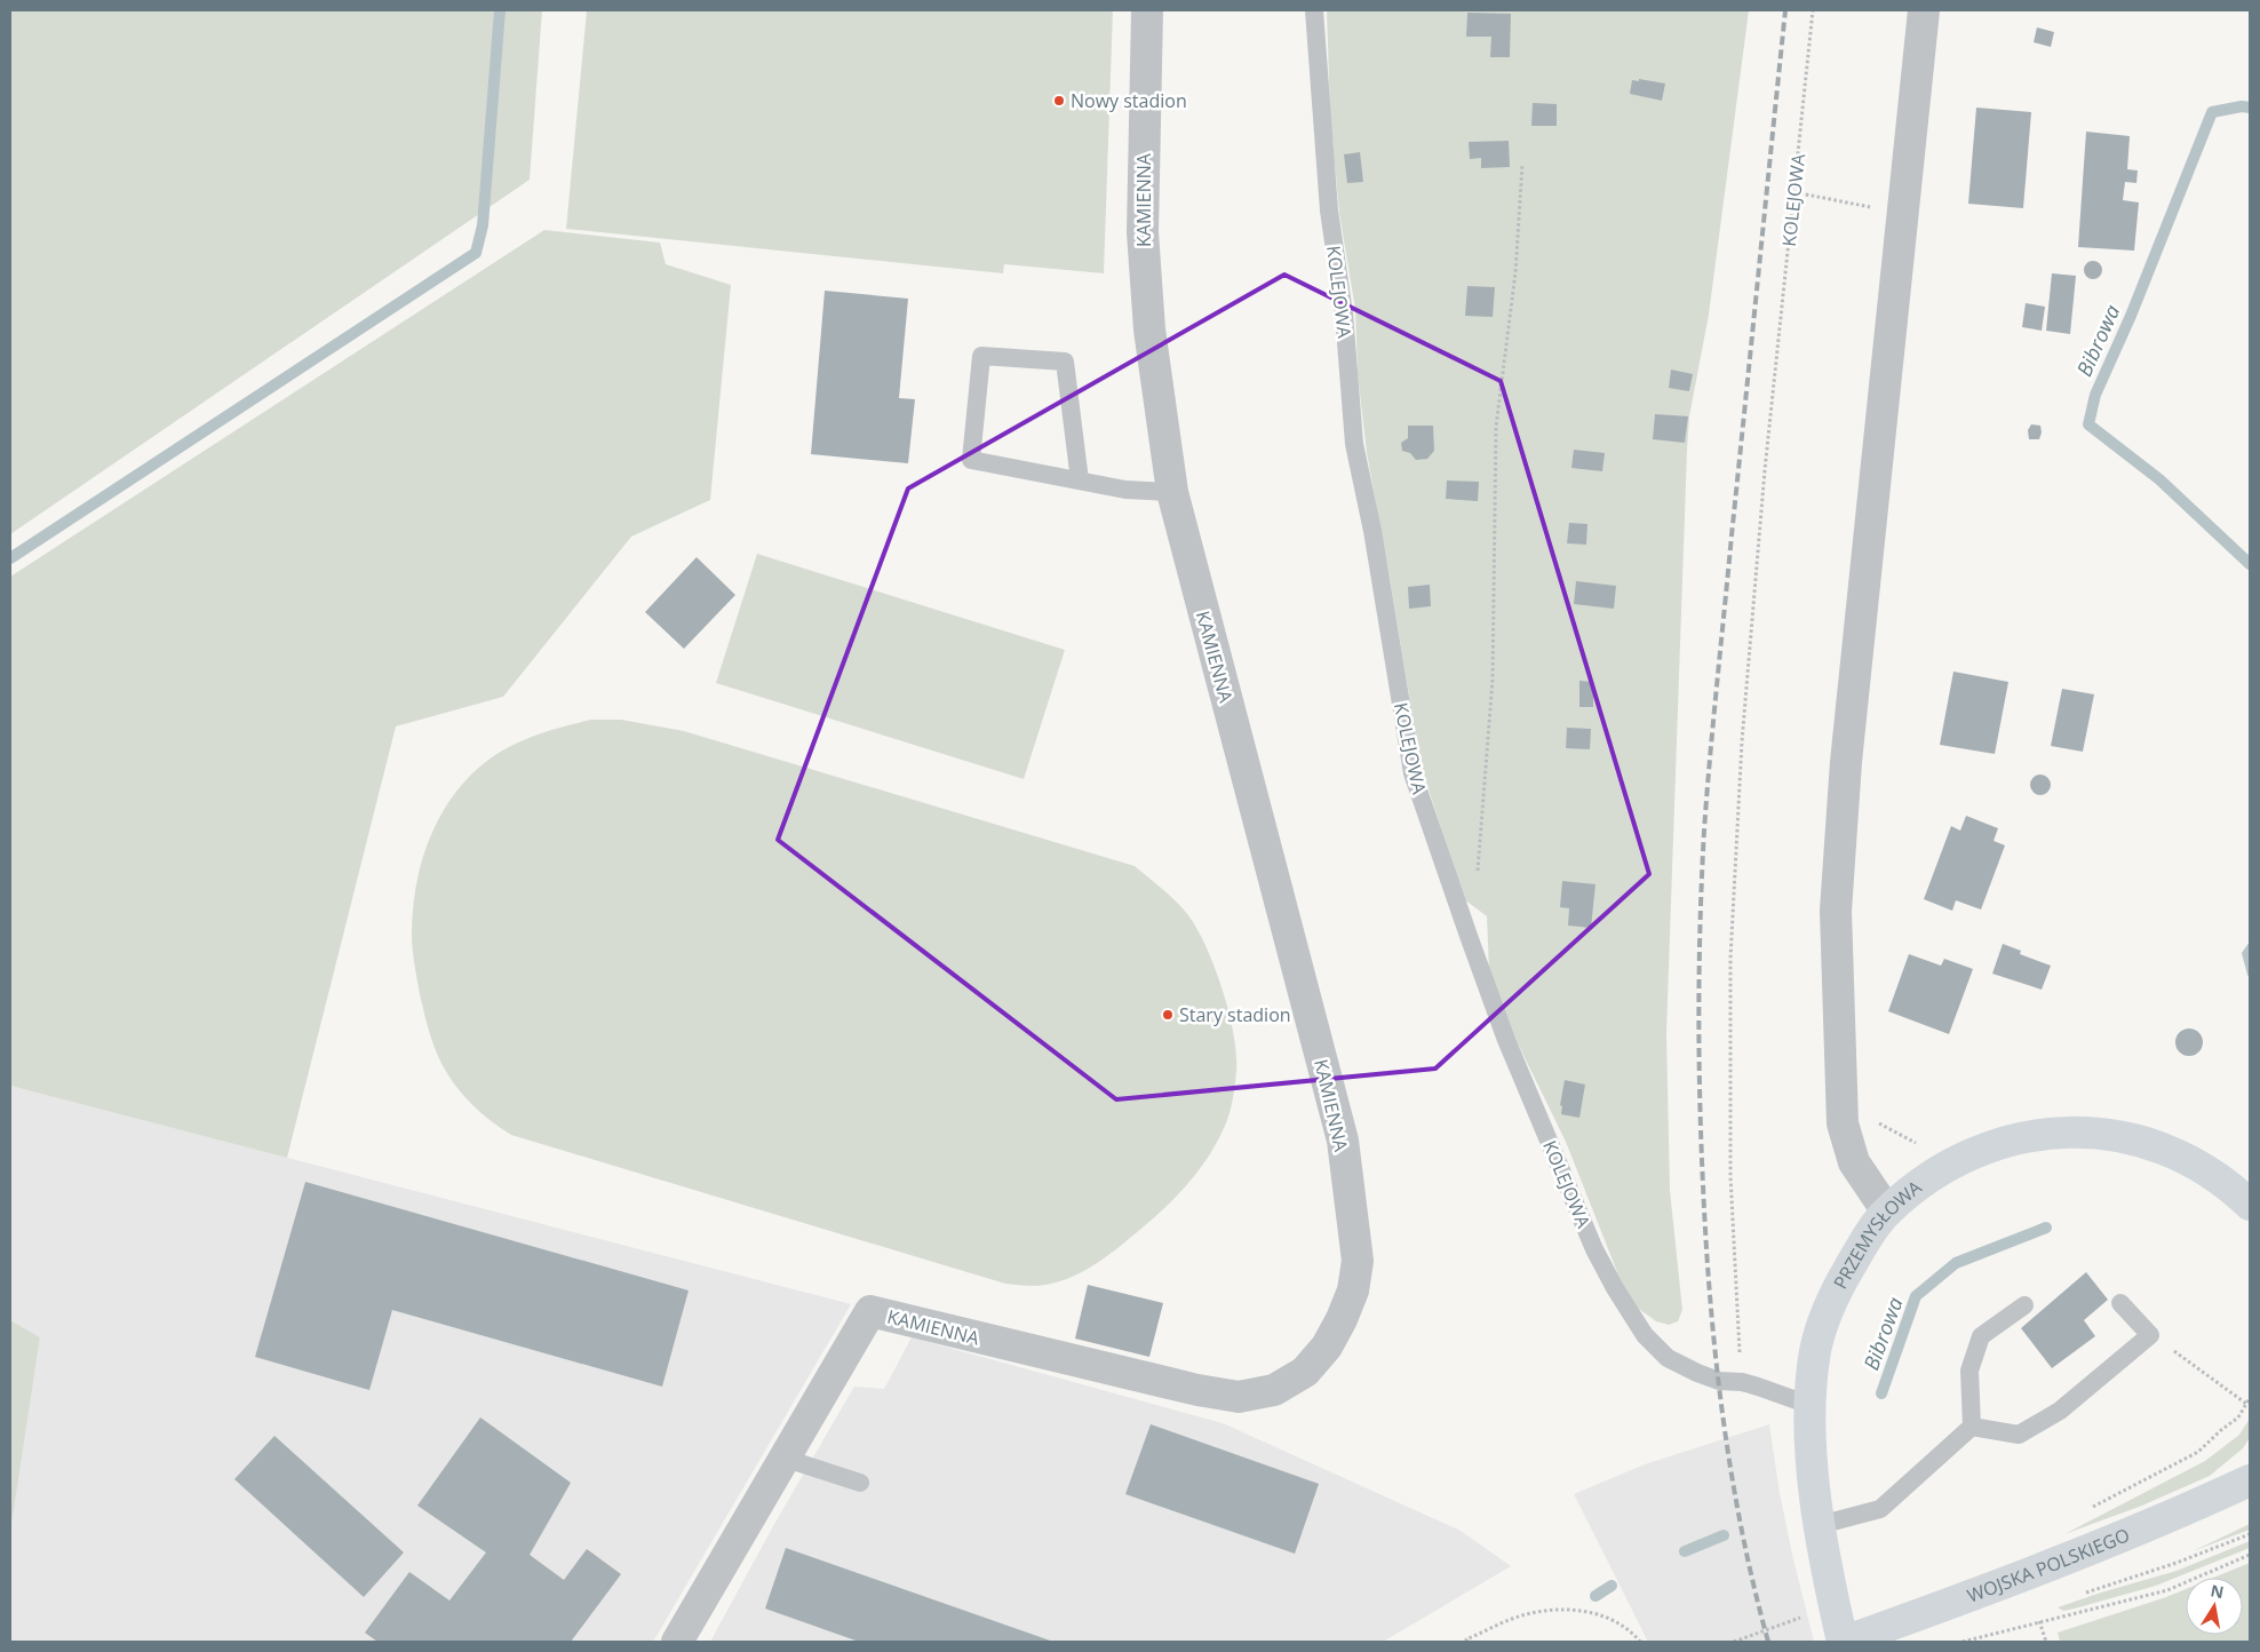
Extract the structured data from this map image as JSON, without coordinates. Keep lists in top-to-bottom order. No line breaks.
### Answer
{"streets":{"main road":["PRZEMYSŁOWA","WOJSKA POLSKIEGO"],"street":["KAMIENNA"],"lane":["KOLEJOWA"]},"crossings":[["KOLEJOWA","PRZEMYSŁOWA"],["PRZEMYSŁOWA","WOJSKA POLSKIEGO"]],"water":["Bibrowa"],"places":["Nowy stadion","Stary stadion"],"north":"top"}
